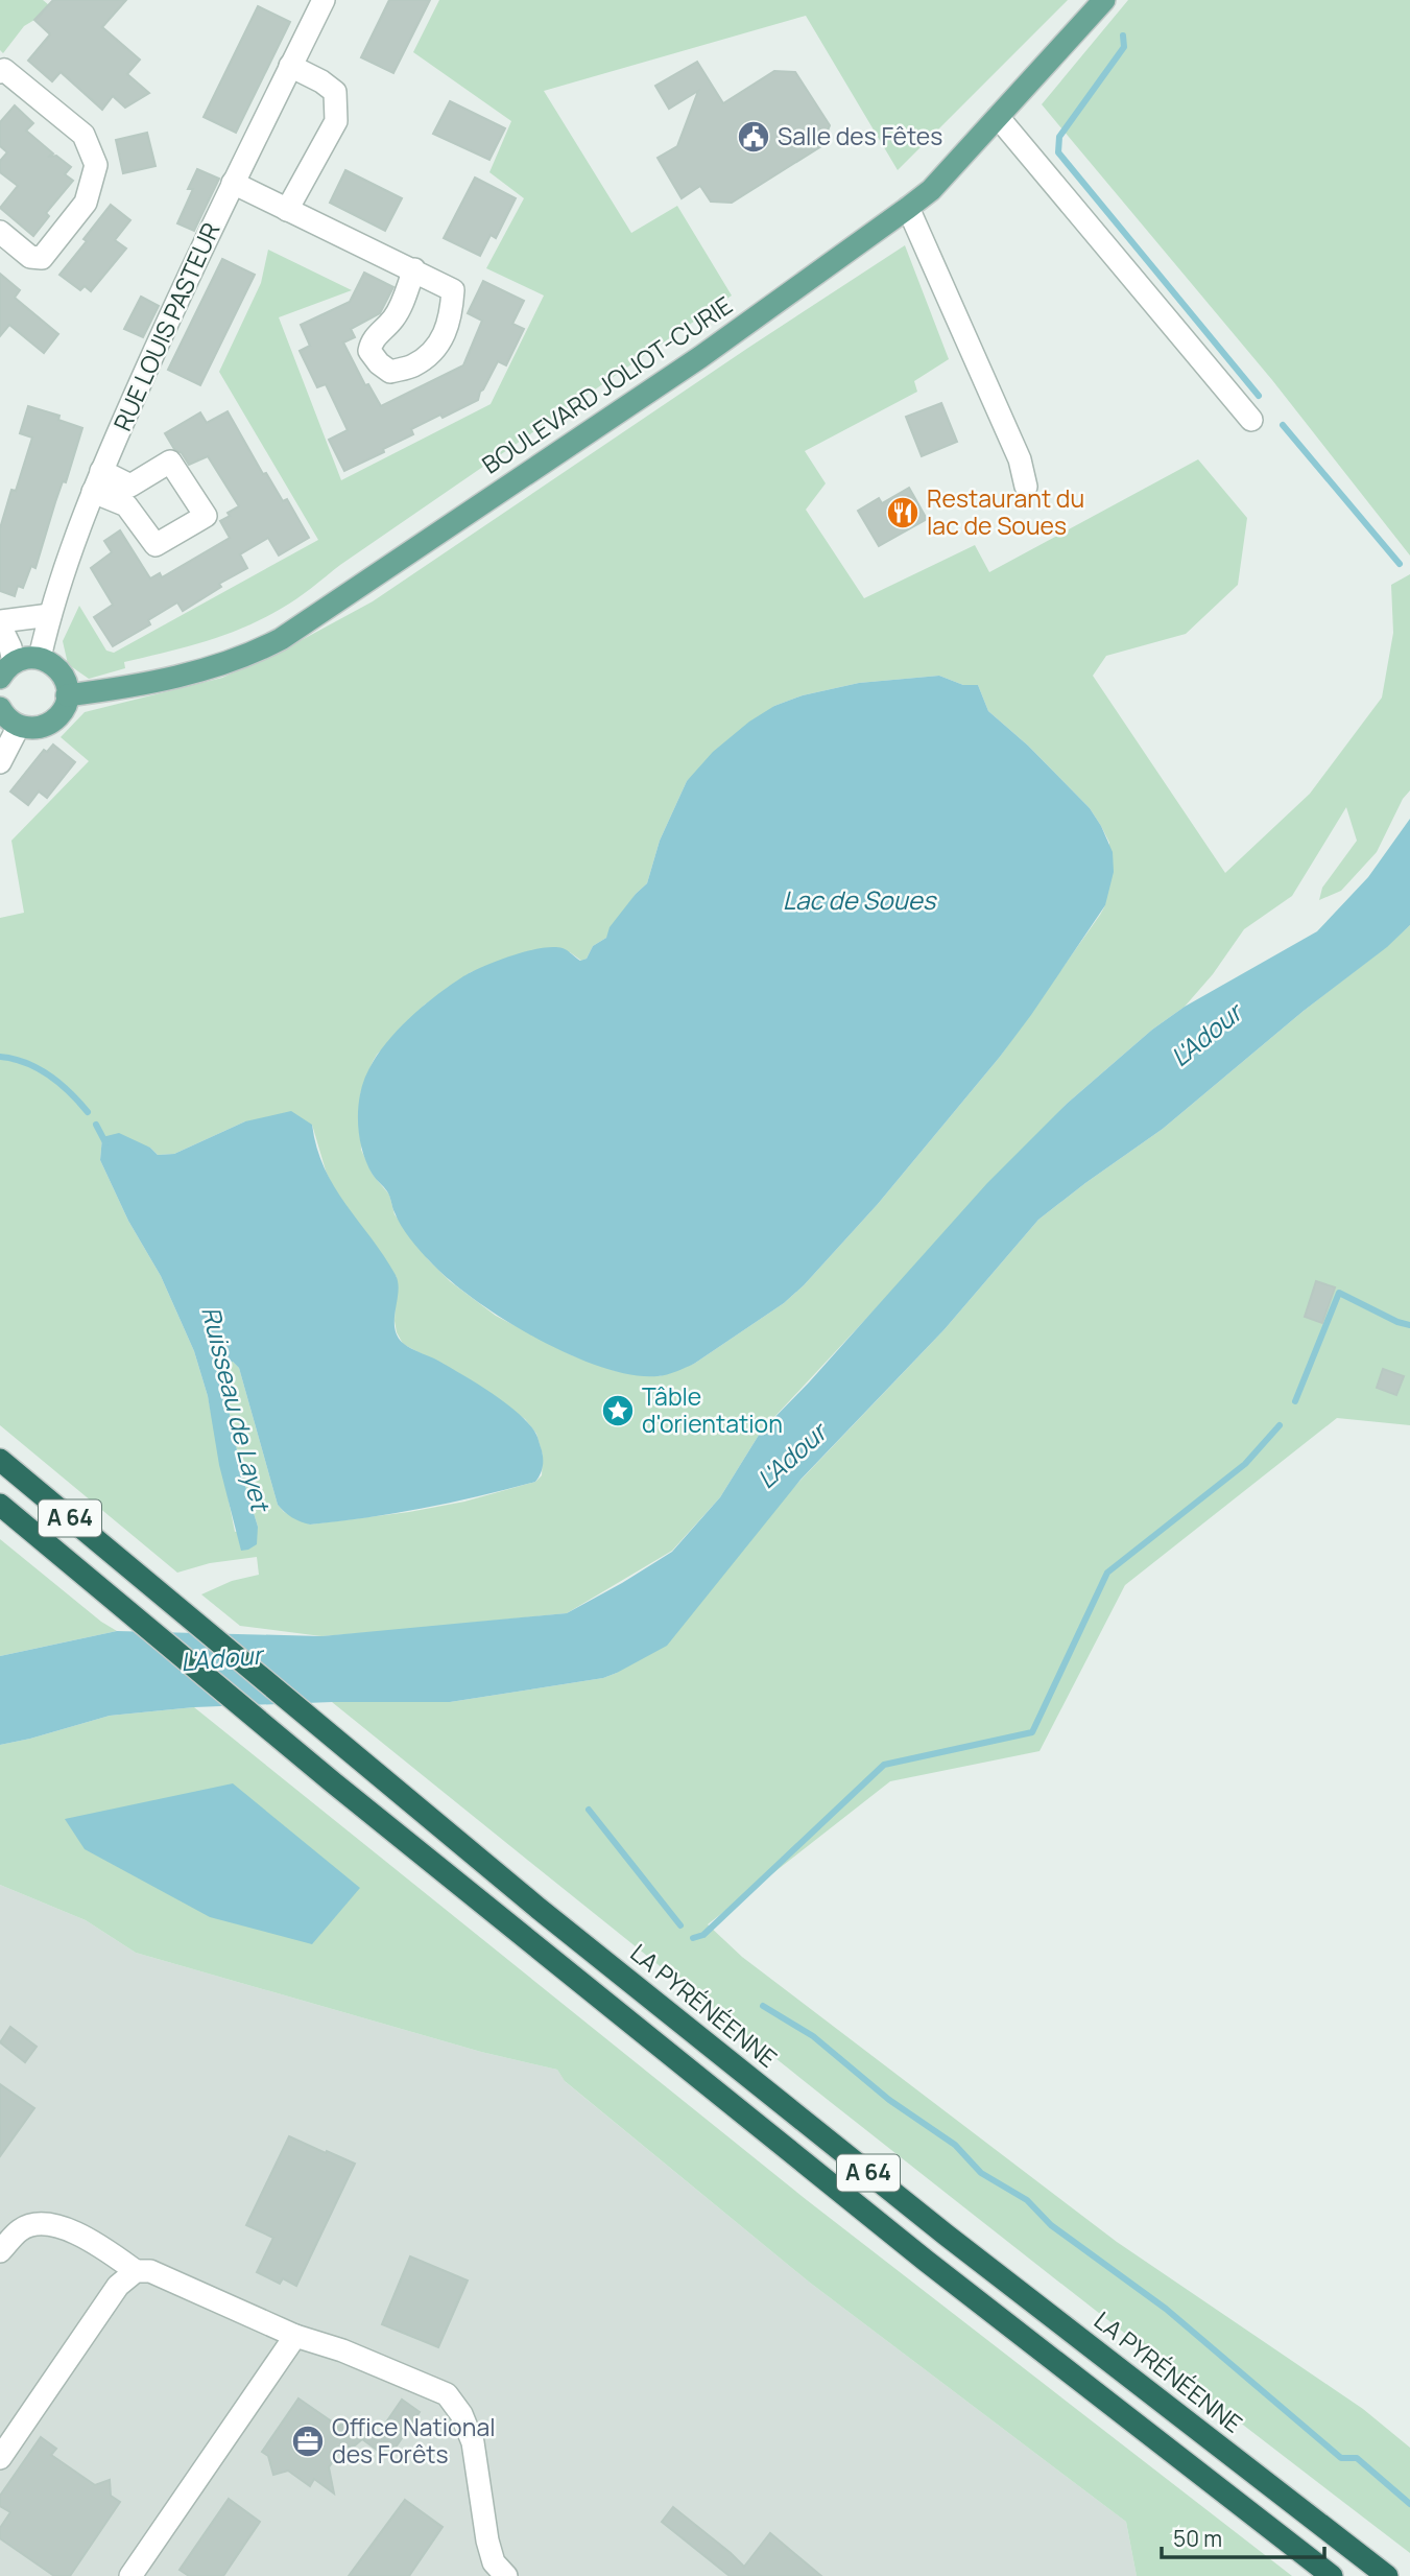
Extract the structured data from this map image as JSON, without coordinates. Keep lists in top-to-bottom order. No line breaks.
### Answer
{"streets":{"highway":["A 64","LA PYRÉNÉENNE"],"main road":["BOULEVARD JOLIOT-CURIE"],"street":["RUE LOUIS PASTEUR"]},"water":["Lac de Soues","L'Adour","Ruisseau de Layet"],"places":{"public building":["Salle des Fêtes"],"restaurant":["Restaurant du lac de Soues"],"place":["Tâble d'orientation"],"office":["Office National des Forêts"]},"scale_bar":"50 m"}
